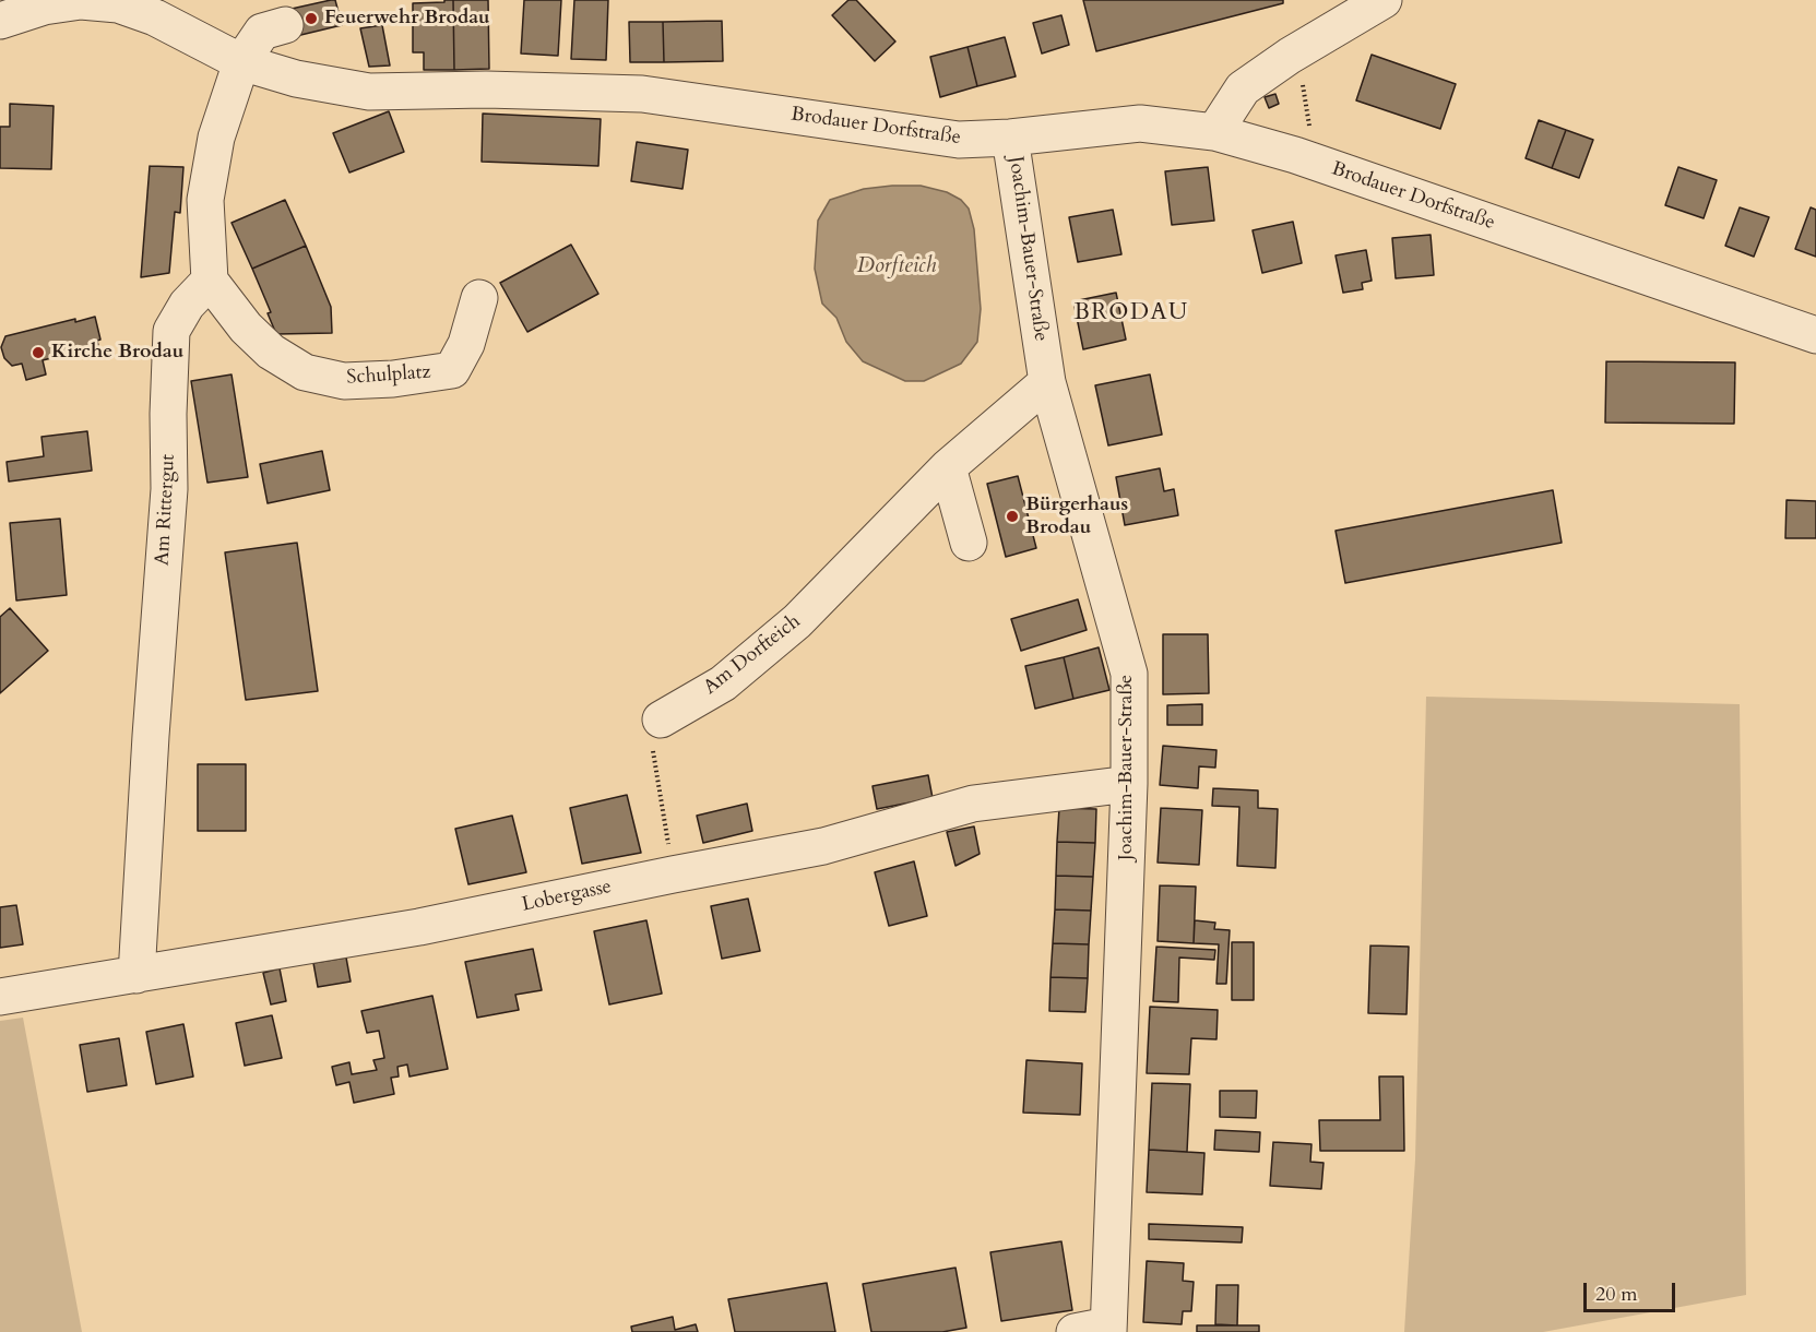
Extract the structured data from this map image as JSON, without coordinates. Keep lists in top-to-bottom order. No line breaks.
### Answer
{"streets":{"street":["Brodauer Dorfstraße","Joachim-Bauer-Straße","Schulplatz","Am Rittergut","Am Dorfteich","Lobergasse"]},"crossings":[["Brodauer Dorfstraße","Joachim-Bauer-Straße"],["Joachim-Bauer-Straße","Am Dorfteich"],["Joachim-Bauer-Straße","Lobergasse"],["Schulplatz","Am Rittergut"],["Am Rittergut","Lobergasse"]],"districts":["BRODAU"],"water":["Dorfteich"],"places":["Feuerwehr Brodau","Kirche Brodau","Bürgerhaus Brodau"],"scale_bar":"20 m"}
